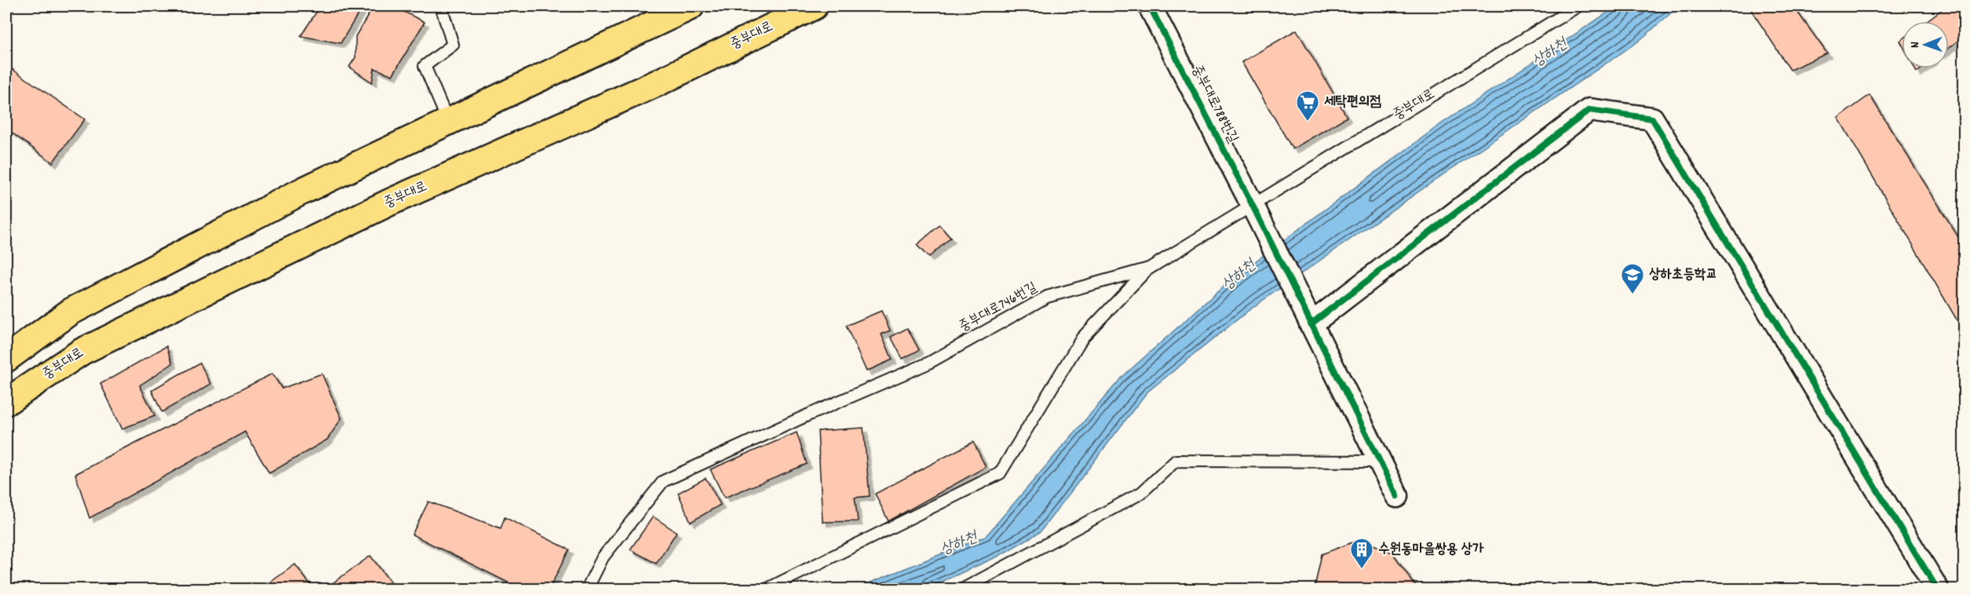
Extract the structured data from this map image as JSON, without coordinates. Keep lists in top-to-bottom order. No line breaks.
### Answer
{"streets":{"main road":["중부대로"],"street":["중부대로788번길"],"lane":["중부대로746번길"]},"crossings":[["중부대로","중부대로788번길"],["중부대로","중부대로746번길"],["중부대로788번길","중부대로746번길"]],"water":["상하천"],"places":{"supermarket":["세탁편의점"],"school or university":["상하초등학교"],"building":["수원동마을쌍용 상가"]},"north":"left"}
